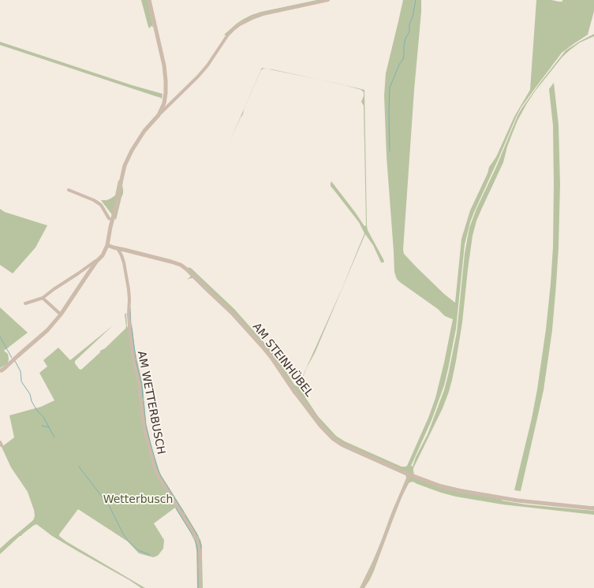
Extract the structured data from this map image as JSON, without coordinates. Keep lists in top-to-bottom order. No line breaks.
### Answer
{"streets":{"street":["AM STEINHÜBEL","AM WETTERBUSCH"]},"crossings":[["AM STEINHÜBEL","AM WETTERBUSCH"]],"parks":["Wetterbusch"]}
